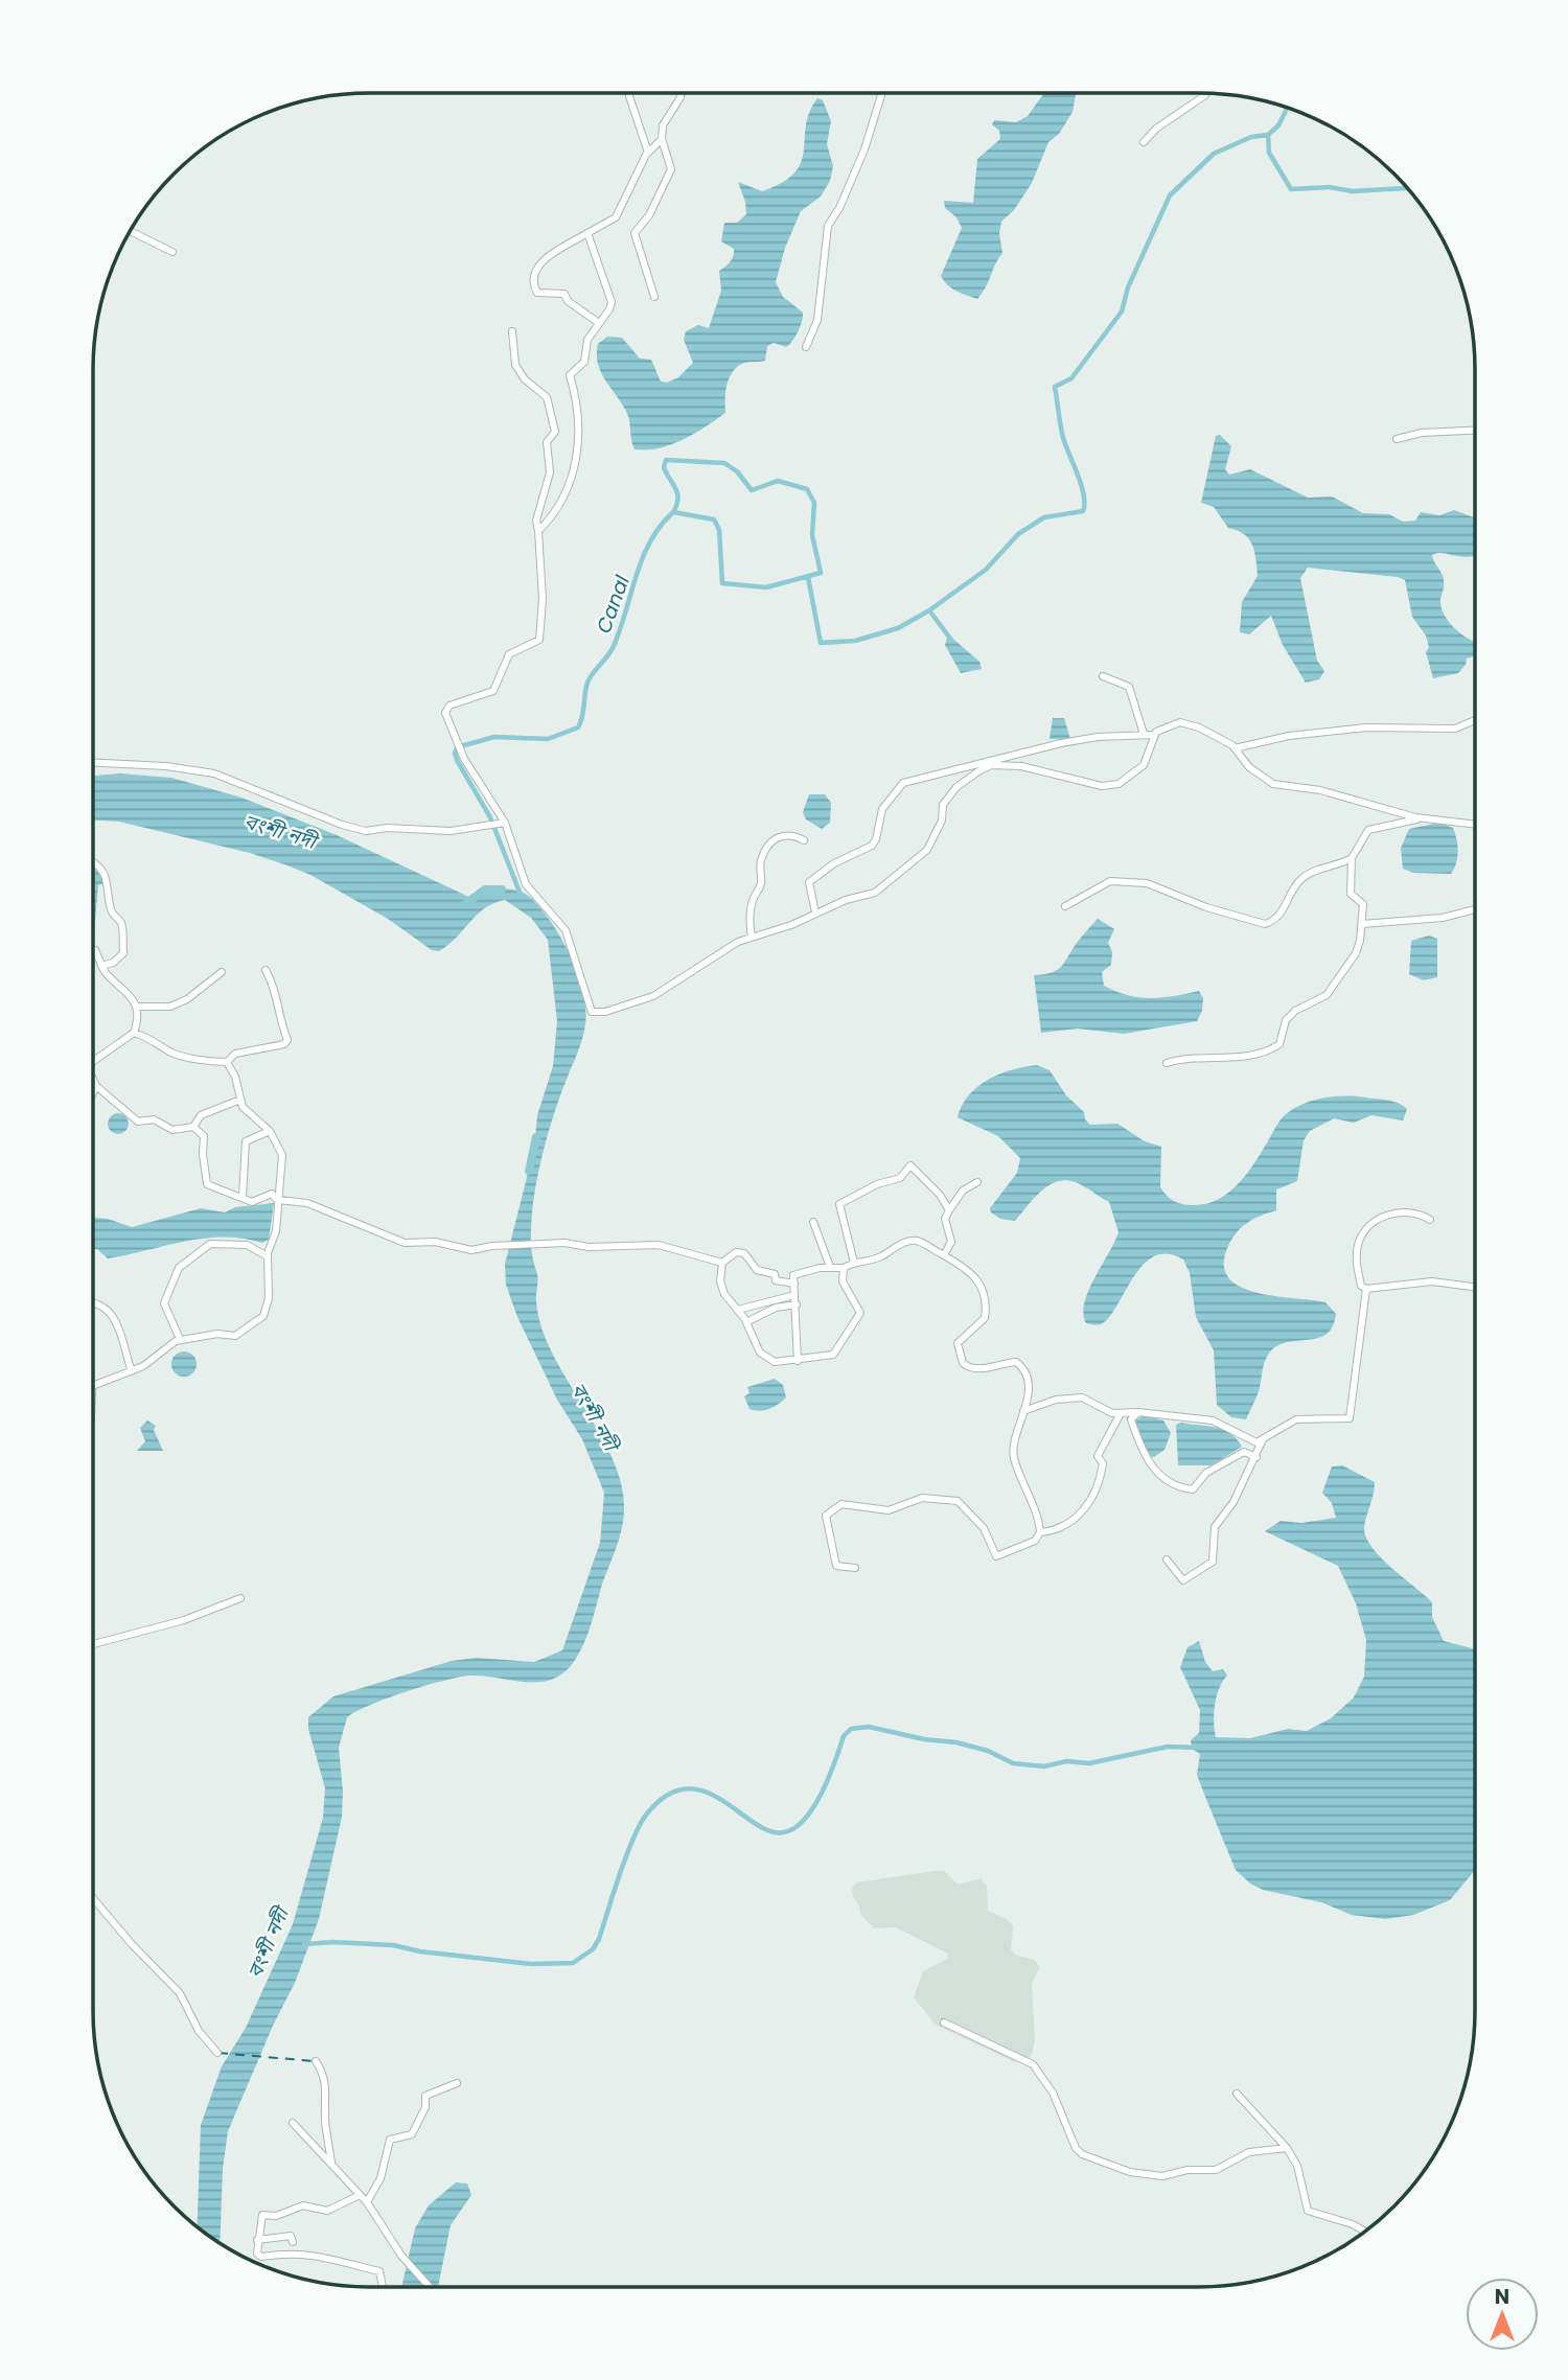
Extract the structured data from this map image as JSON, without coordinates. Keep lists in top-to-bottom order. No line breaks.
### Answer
{"water":["Canal","বংশী নদী"],"north":"top"}
